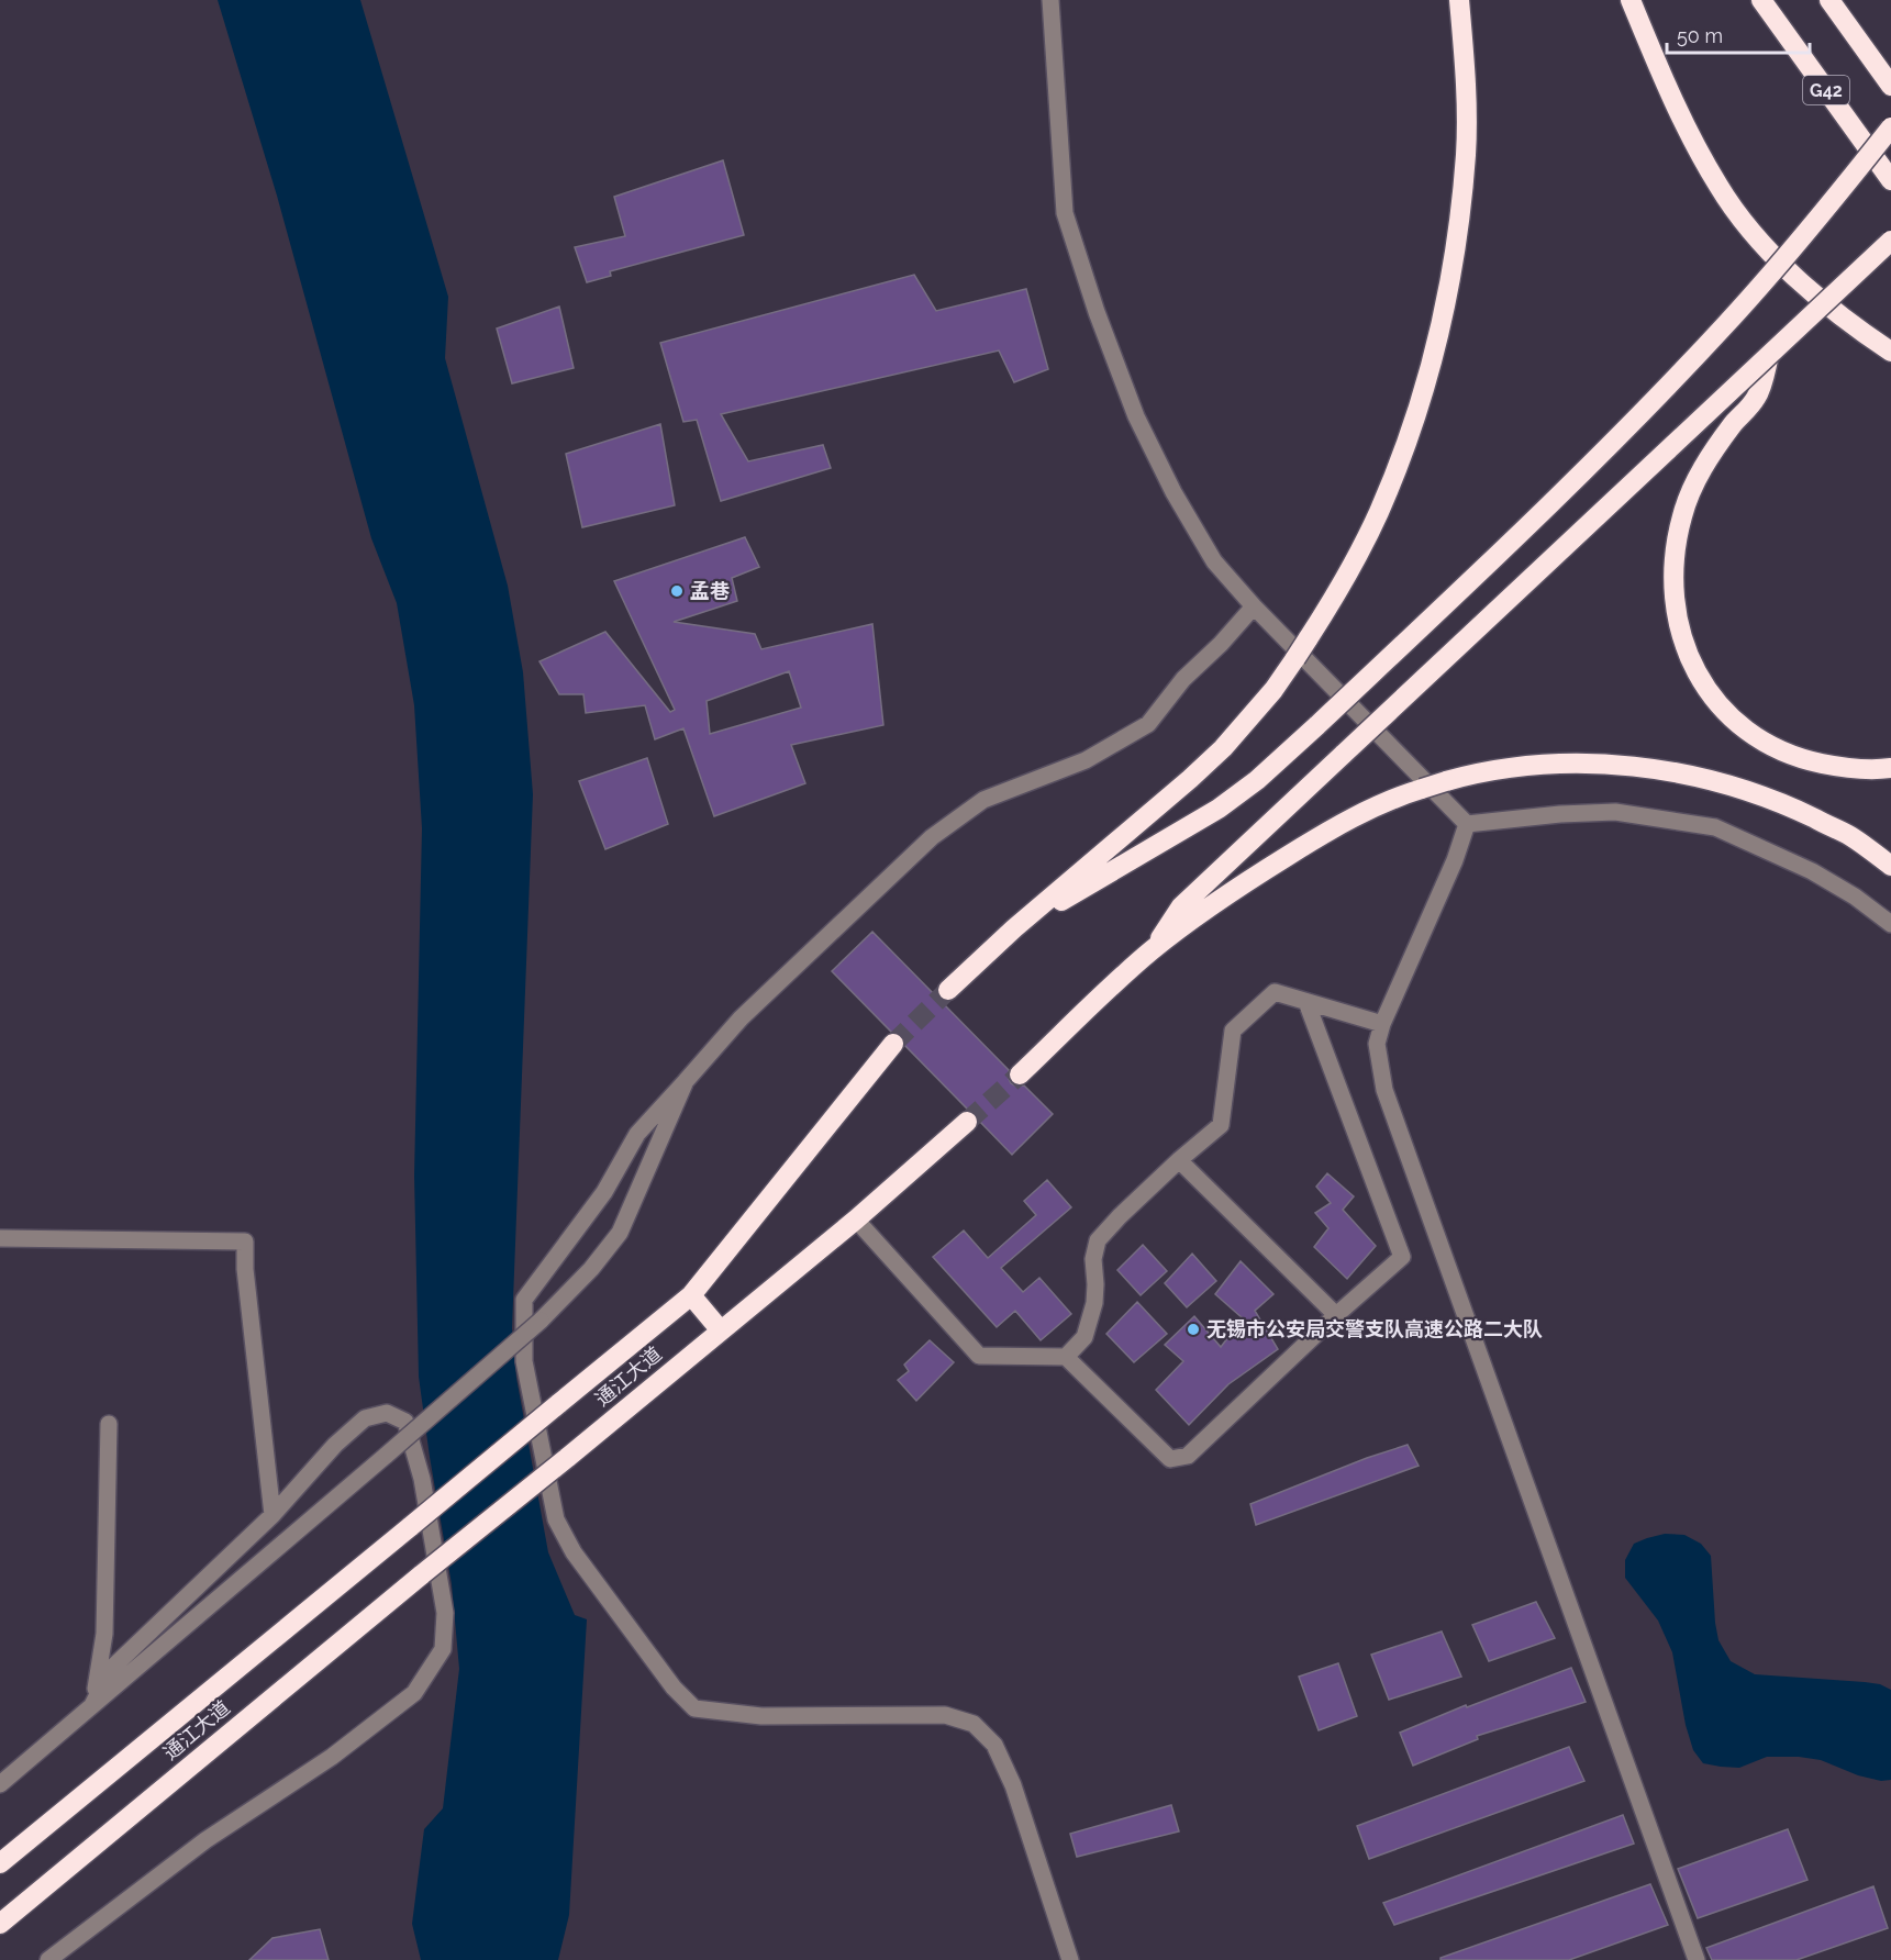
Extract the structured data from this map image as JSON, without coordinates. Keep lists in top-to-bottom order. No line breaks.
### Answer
{"streets":{"highway":["G42","通江大道"]},"places":["孟巷","无锡市公安局交警支队高速公路二大队"],"scale_bar":"50 m"}
